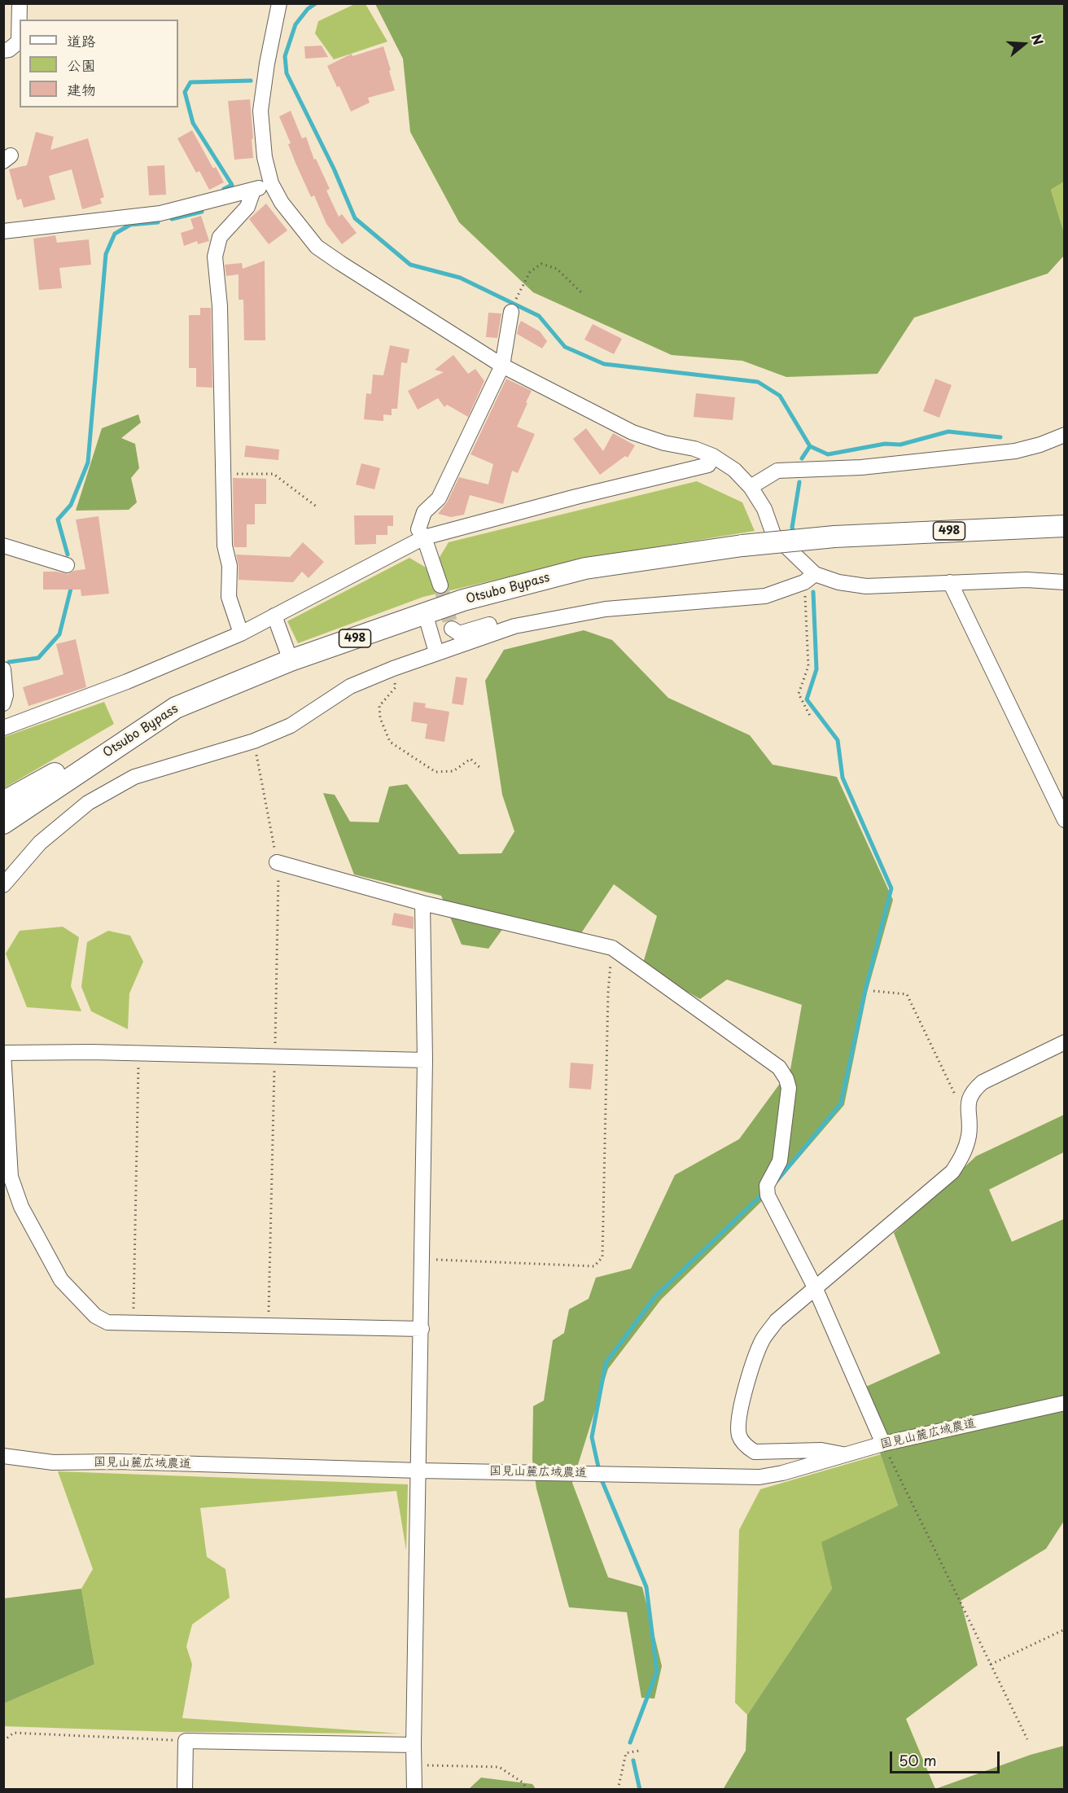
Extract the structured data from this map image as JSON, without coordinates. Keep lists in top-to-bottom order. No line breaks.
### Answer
{"streets":{"highway":["498","Otsubo Bypass"],"street":["国見山麓広域農道"]},"legend":["道路","公園","建物"],"scale_bar":"50 m","north":"right"}
